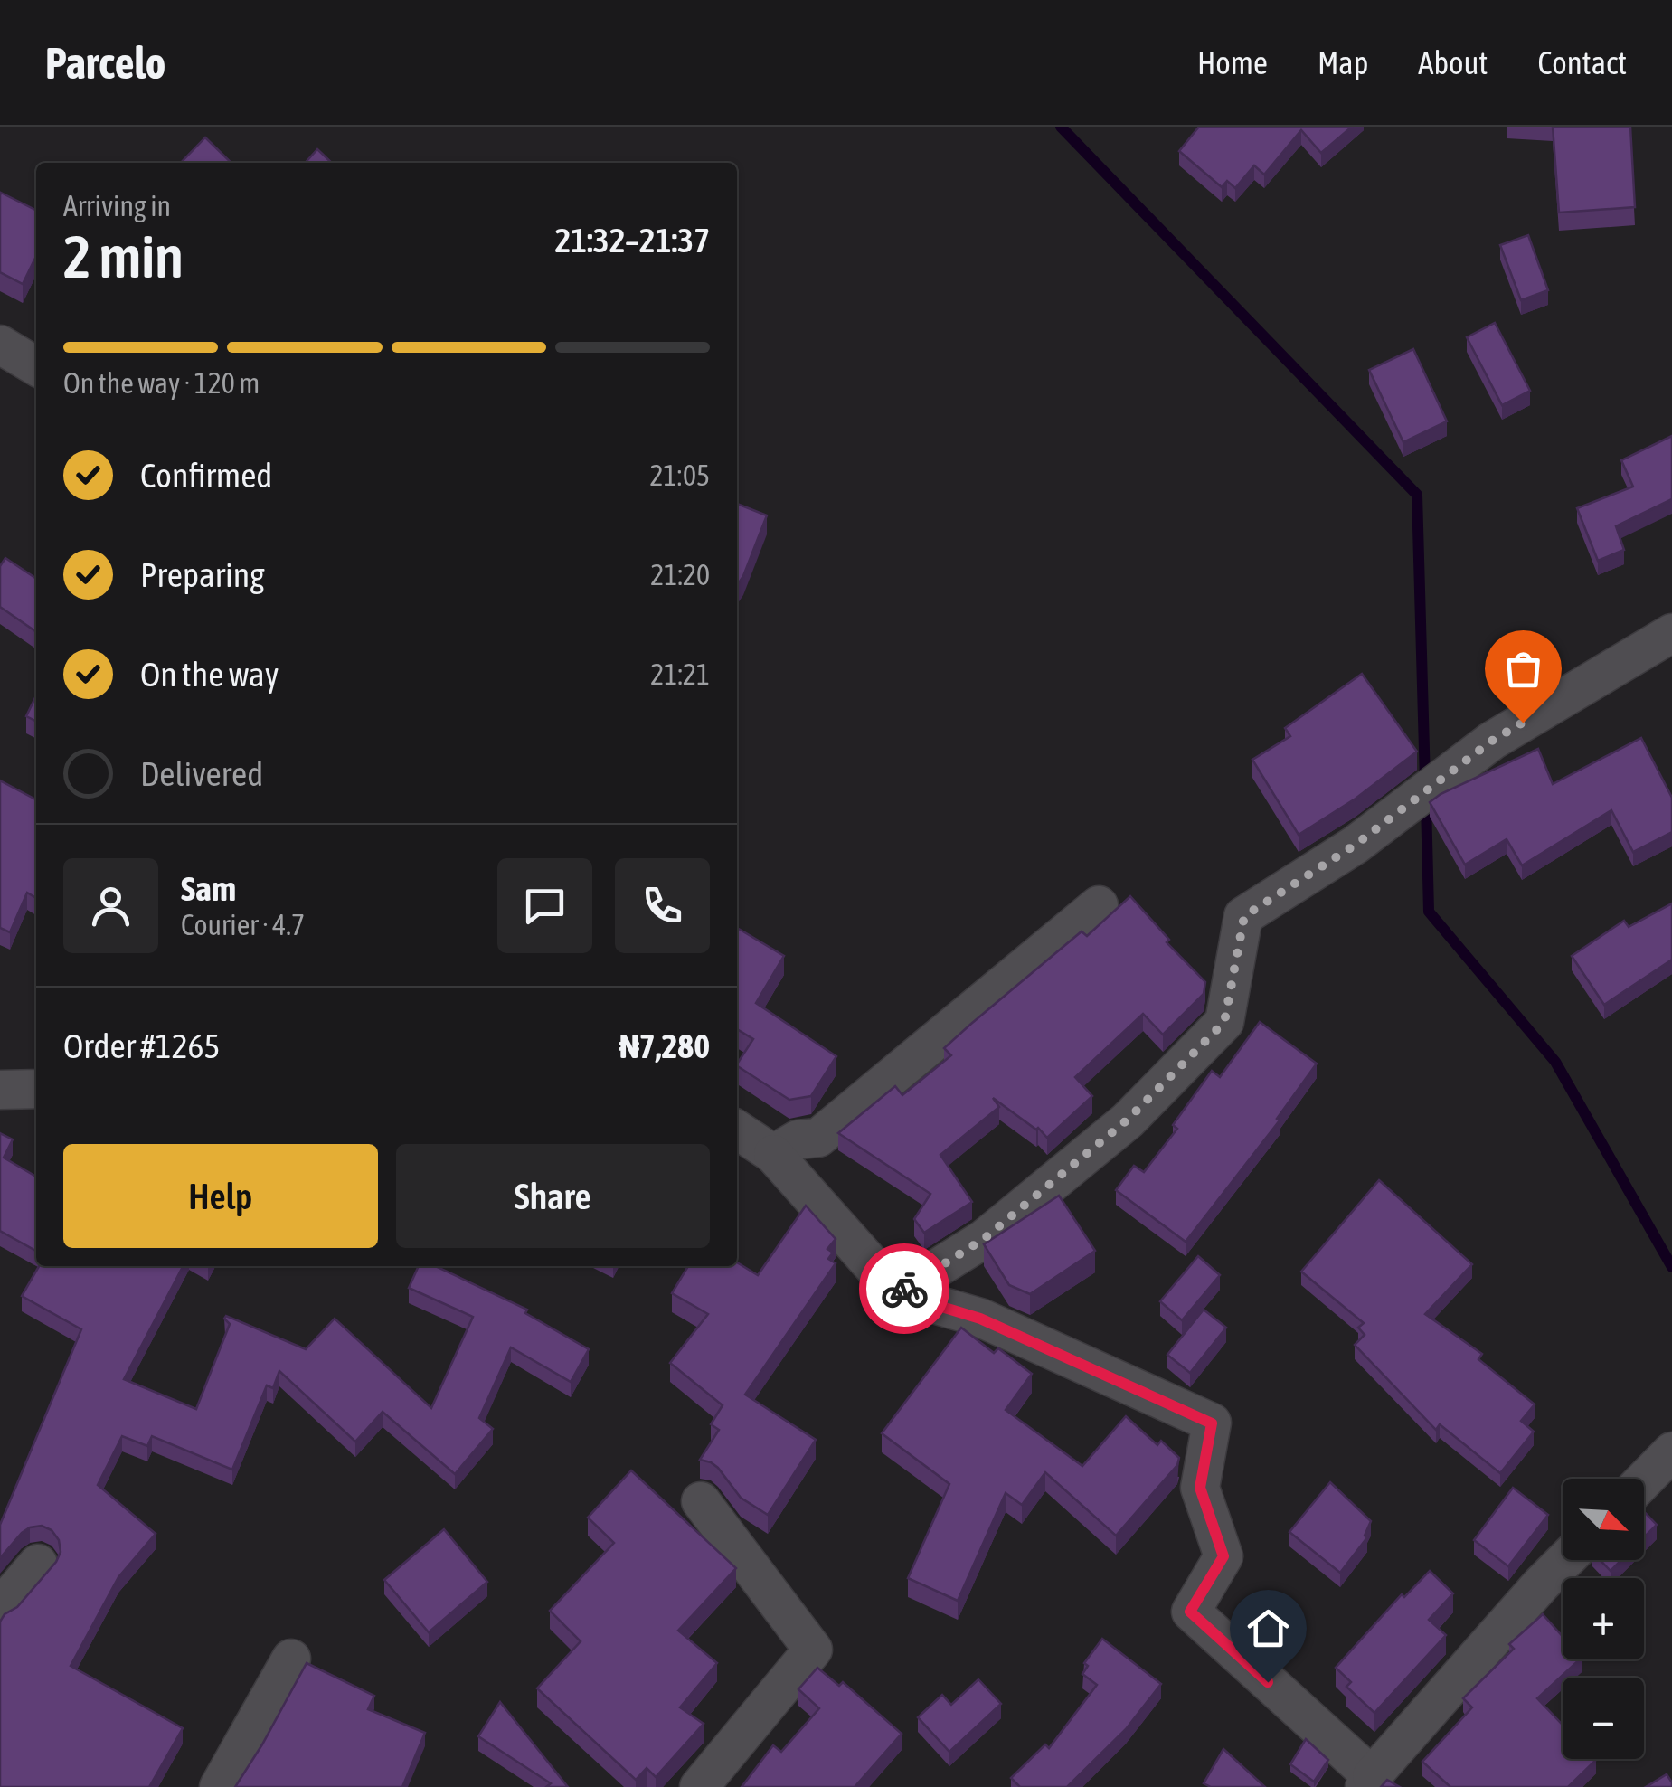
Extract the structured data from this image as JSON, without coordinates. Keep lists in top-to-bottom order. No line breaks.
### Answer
{"north":"bottom right","page":{"header":"Parcelo","nav":["Home","Map","About","Contact"],"heading":["2 min","Arriving in","21:32–21:37"],"panel":["Sam","Courier · 4.7","Order #1265","₦7,280"],"bar":"On the way · 120 m","list":[["Confirmed","21:05"],["Preparing","21:20"],["On the way","21:21"],"Delivered"],"buttons":["Help","Share"],"map_buttons":["+","−"]}}
